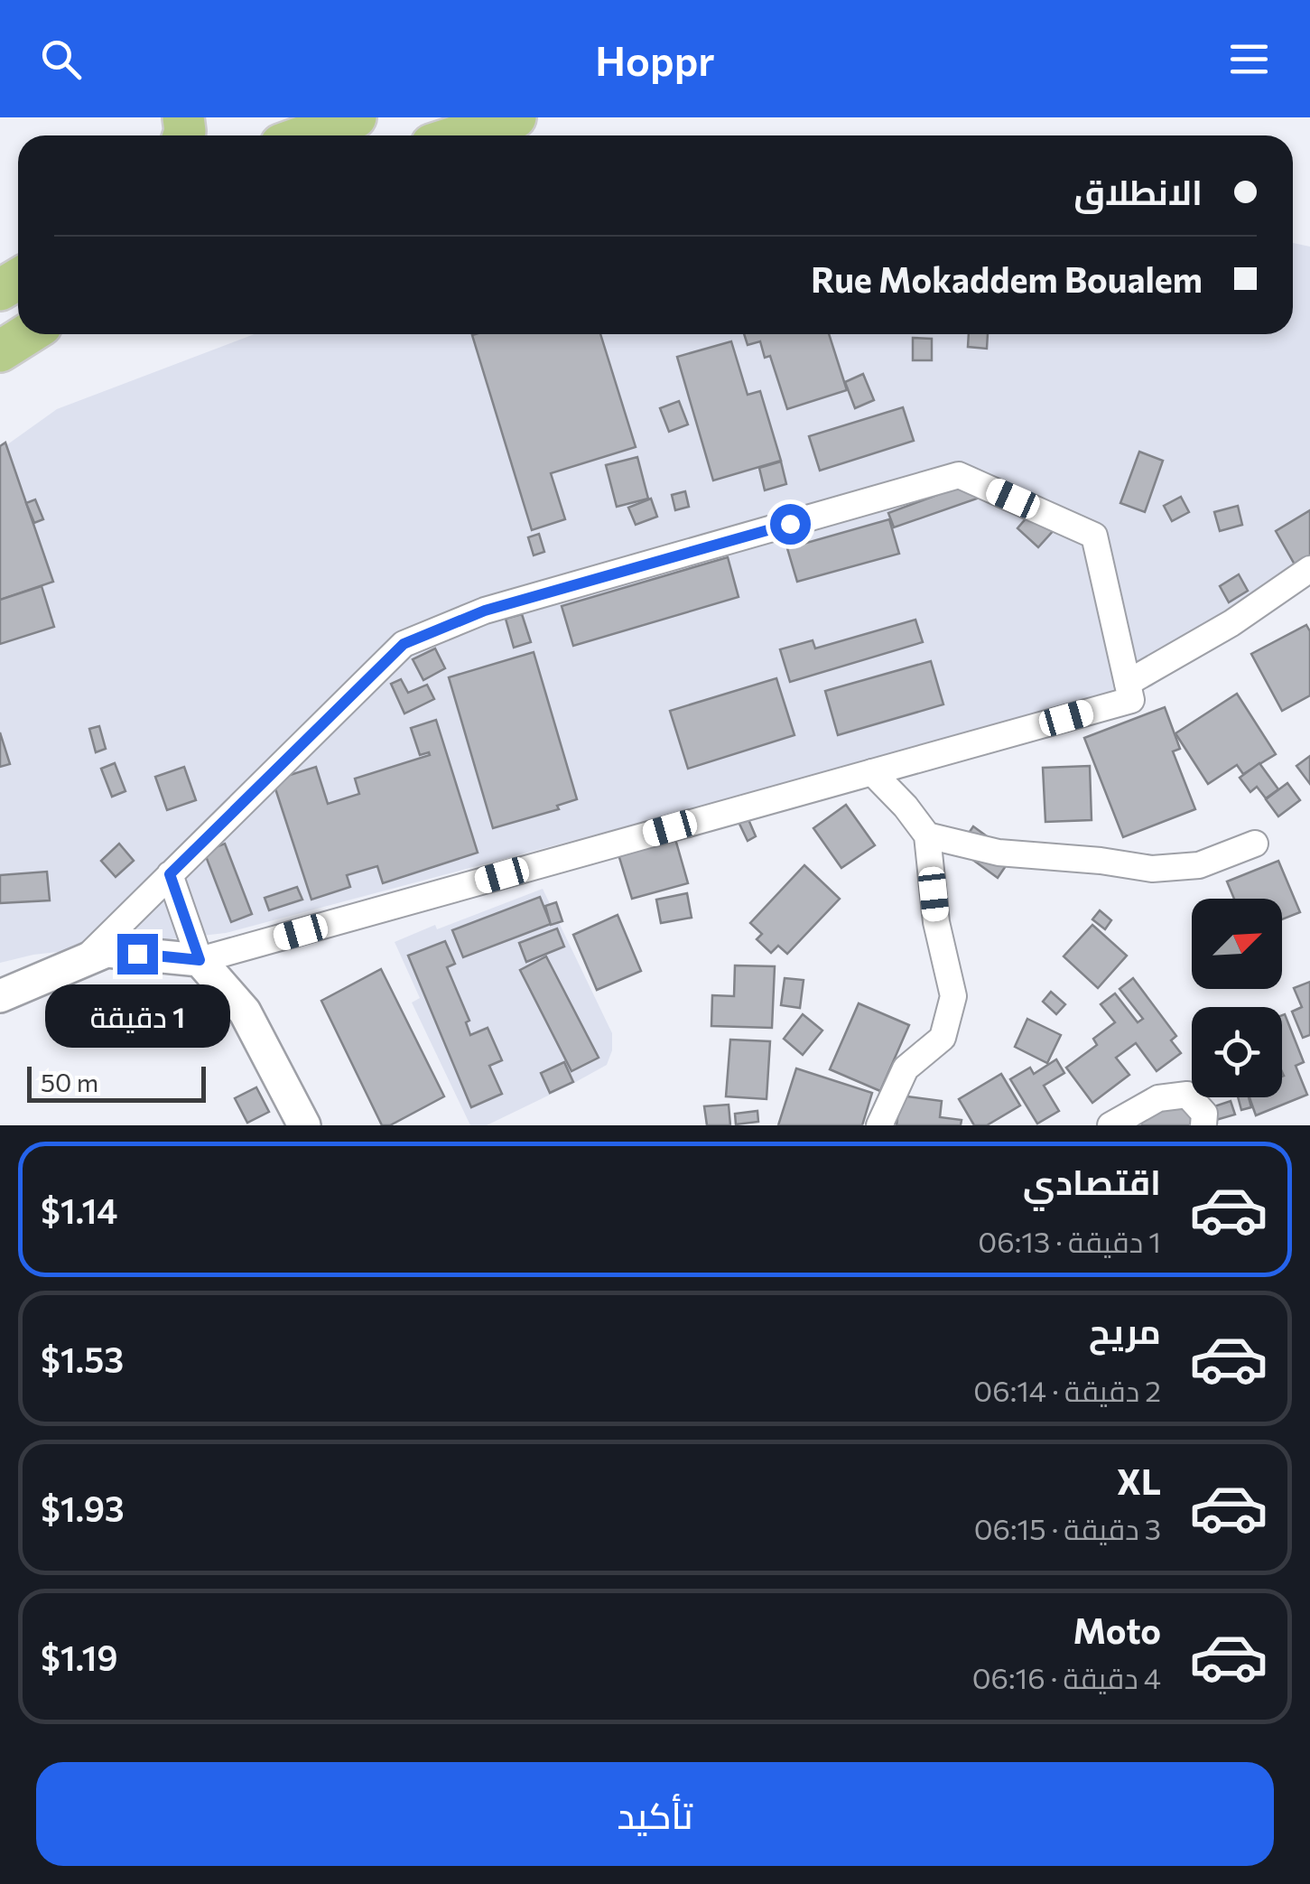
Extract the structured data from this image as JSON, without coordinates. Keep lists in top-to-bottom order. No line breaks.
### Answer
{"scale_bar":"50 m","north":"top right","page":{"header":"Hoppr","banner":["الانطلاق","Rue Mokaddem Boualem"],"bubble":"1 دقيقة","scale":"50 m","list":[{"name":"اقتصادي","note":"1 دقيقة · 06:13","value":"$1.14"},{"name":"مريح","note":"2 دقيقة · 06:14","value":"$1.53"},{"name":"XL","note":"3 دقيقة · 06:15","value":"$1.93"},{"name":"Moto","note":"4 دقيقة · 06:16","value":"$1.19"}],"buttons":"تأكيد"}}
